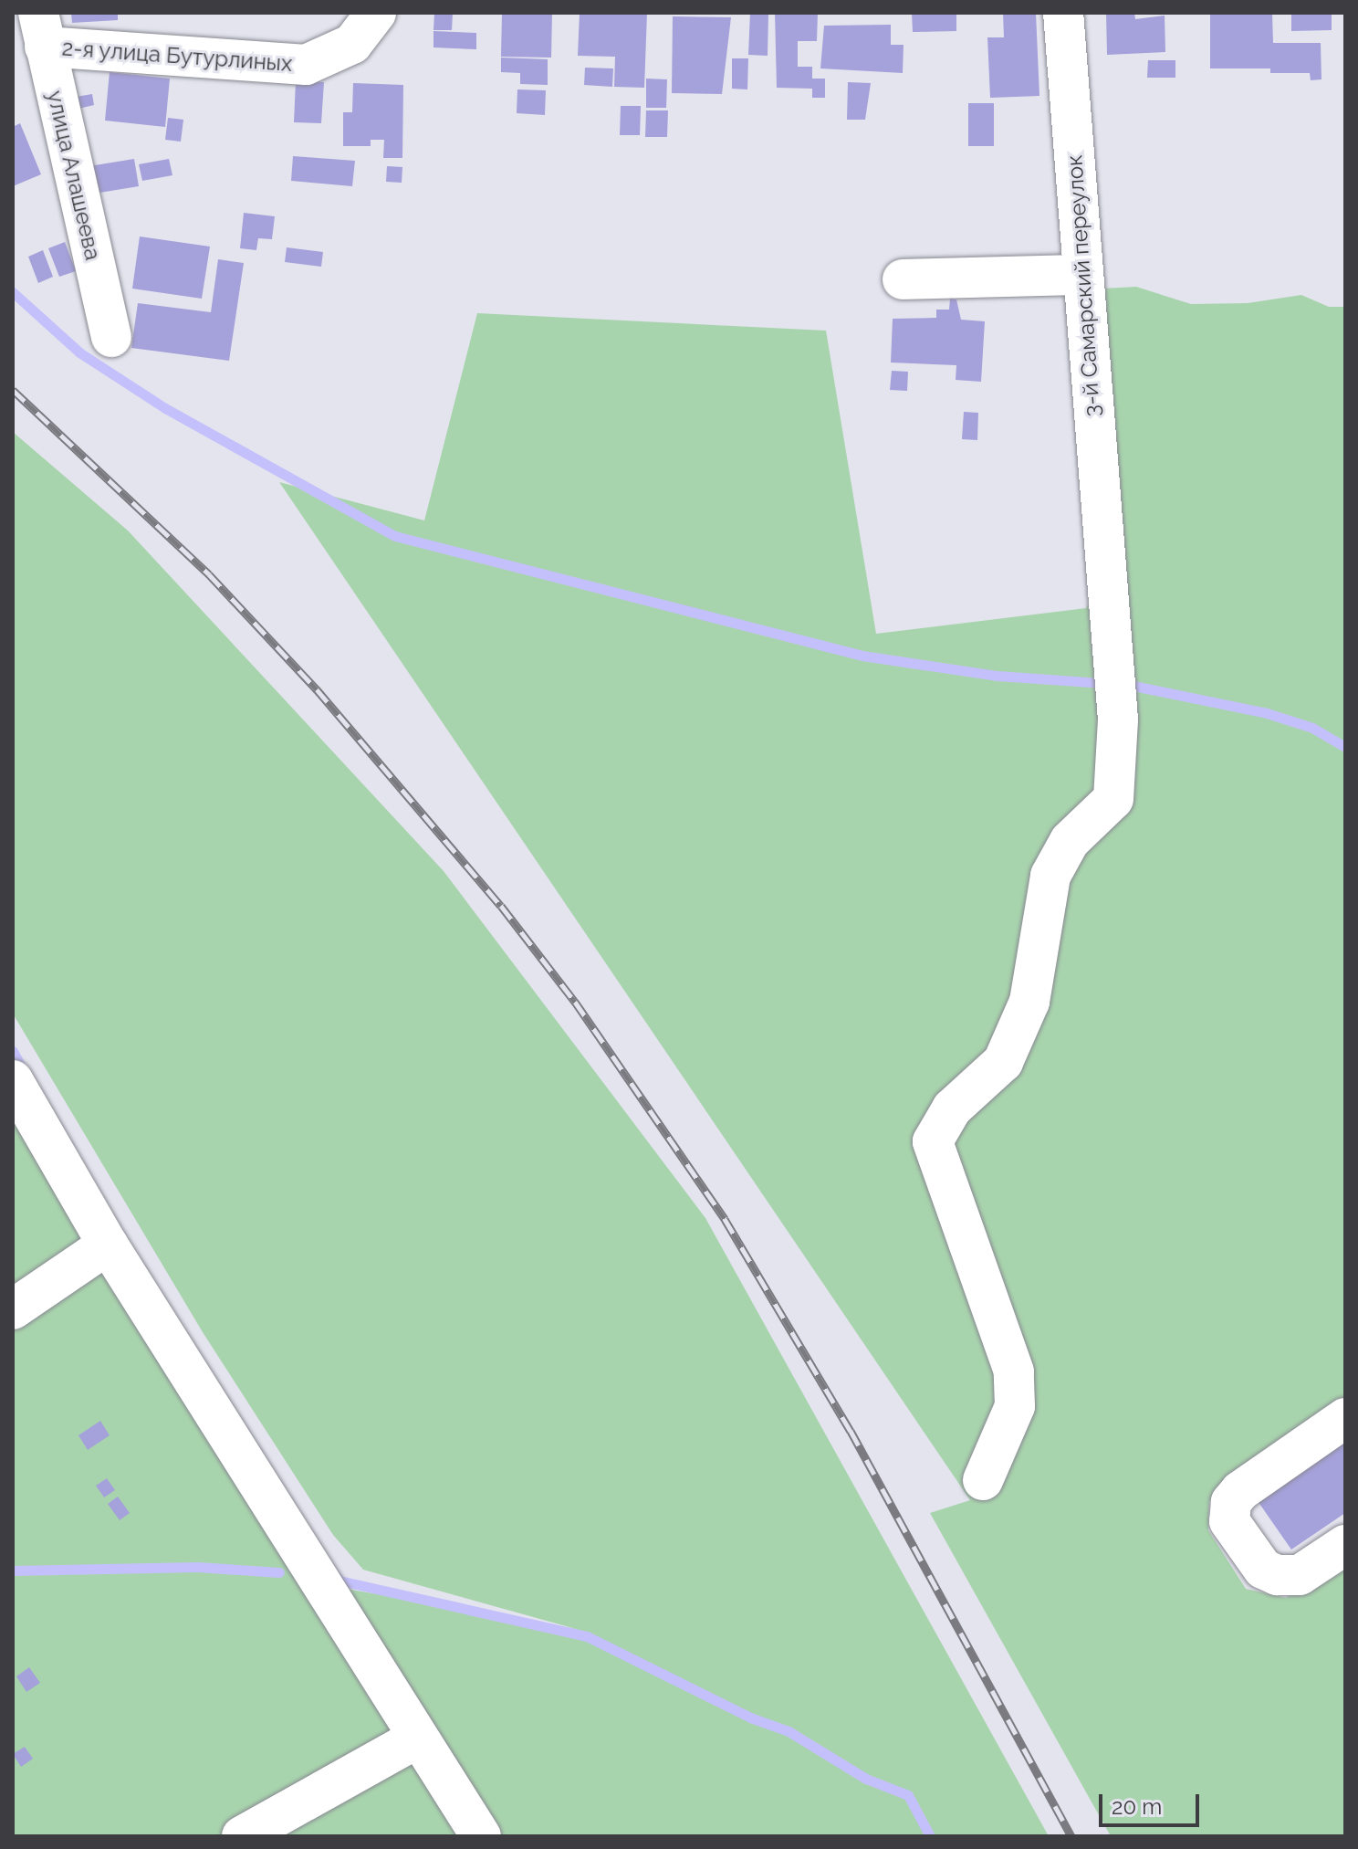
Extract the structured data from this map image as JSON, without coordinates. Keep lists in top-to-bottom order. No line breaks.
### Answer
{"streets":{"street":["2-я улица Бутурлиных","улица Алашеева","3-й Самарский переулок"]},"crossings":[["2-я улица Бутурлиных","улица Алашеева"]],"scale_bar":"20 m"}
